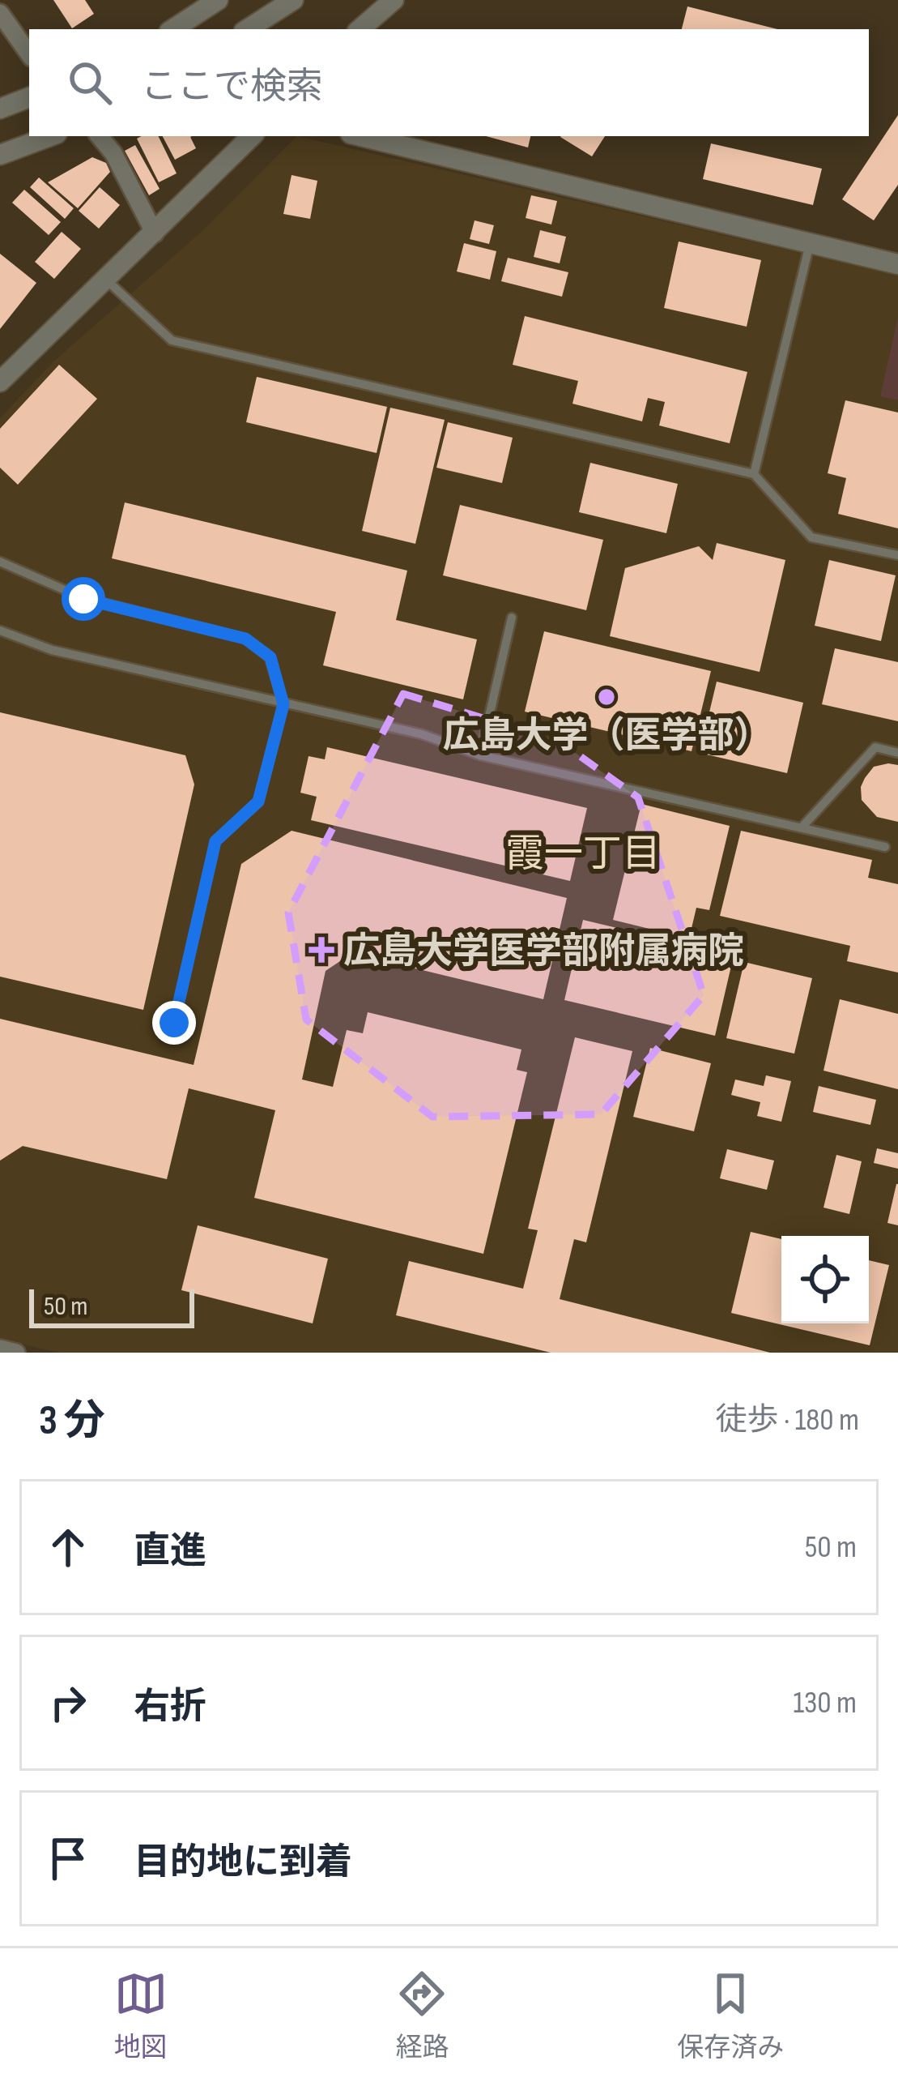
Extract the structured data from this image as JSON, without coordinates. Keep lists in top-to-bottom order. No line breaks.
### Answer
{"districts":["霞一丁目"],"places":{"other":["広島大学（医学部）"],"health":["広島大学医学部附属病院"]},"scale_bar":"50 m","page":{"search":"ここで検索","scale":"50 m","heading":["3 分","徒歩 · 180 m"],"list":[["直進","50 m"],["右折","130 m"],"目的地に到着"],"nav":["地図","経路","保存済み"]}}
